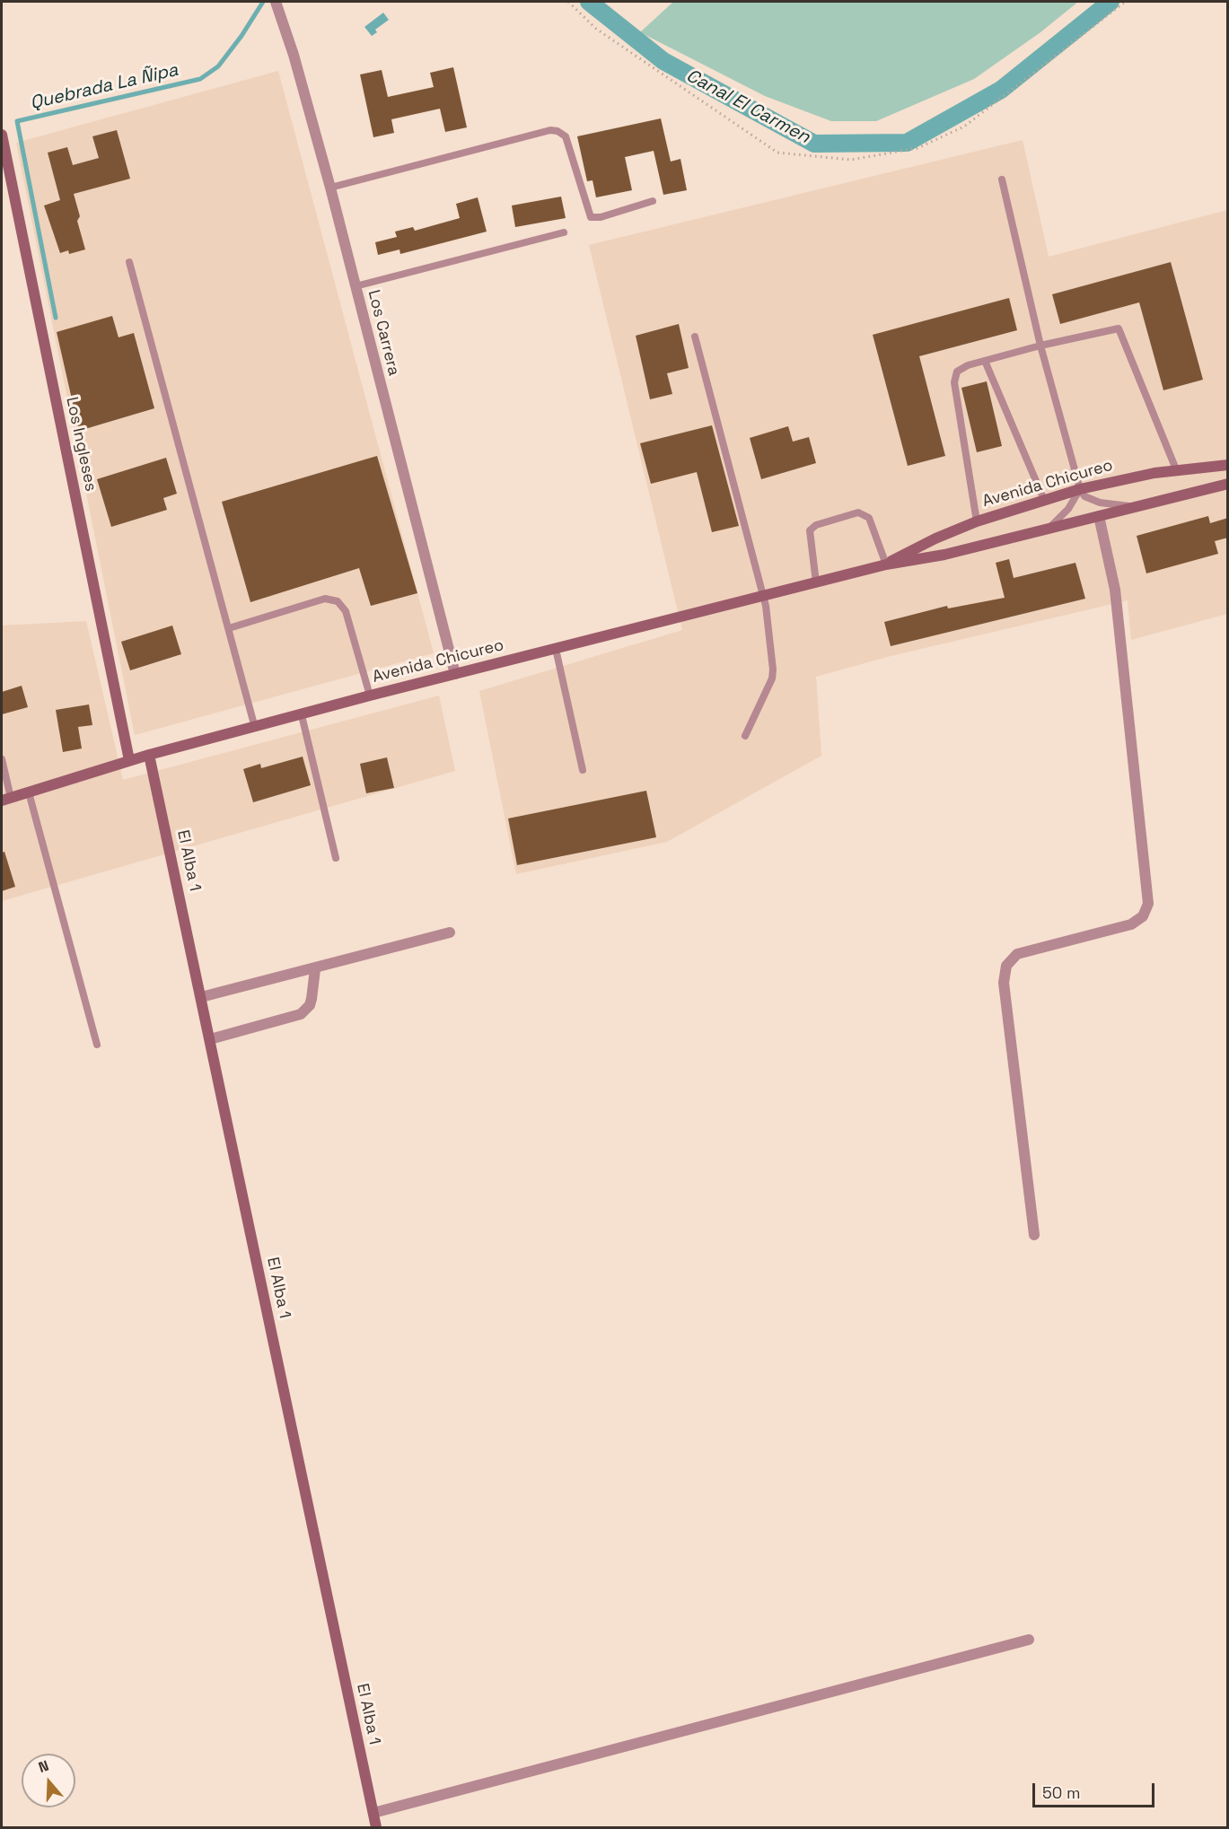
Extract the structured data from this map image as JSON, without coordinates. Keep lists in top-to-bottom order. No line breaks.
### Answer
{"streets":{"street":["Los Carrera","Los Ingleses","Avenida Chicureo","El Alba 1"]},"crossings":[["Los Carrera","Avenida Chicureo"],["Los Ingleses","Avenida Chicureo"],["Avenida Chicureo","El Alba 1"]],"water":["Quebrada La Ñipa","Canal El Carmen"],"scale_bar":"50 m","north":"top"}
